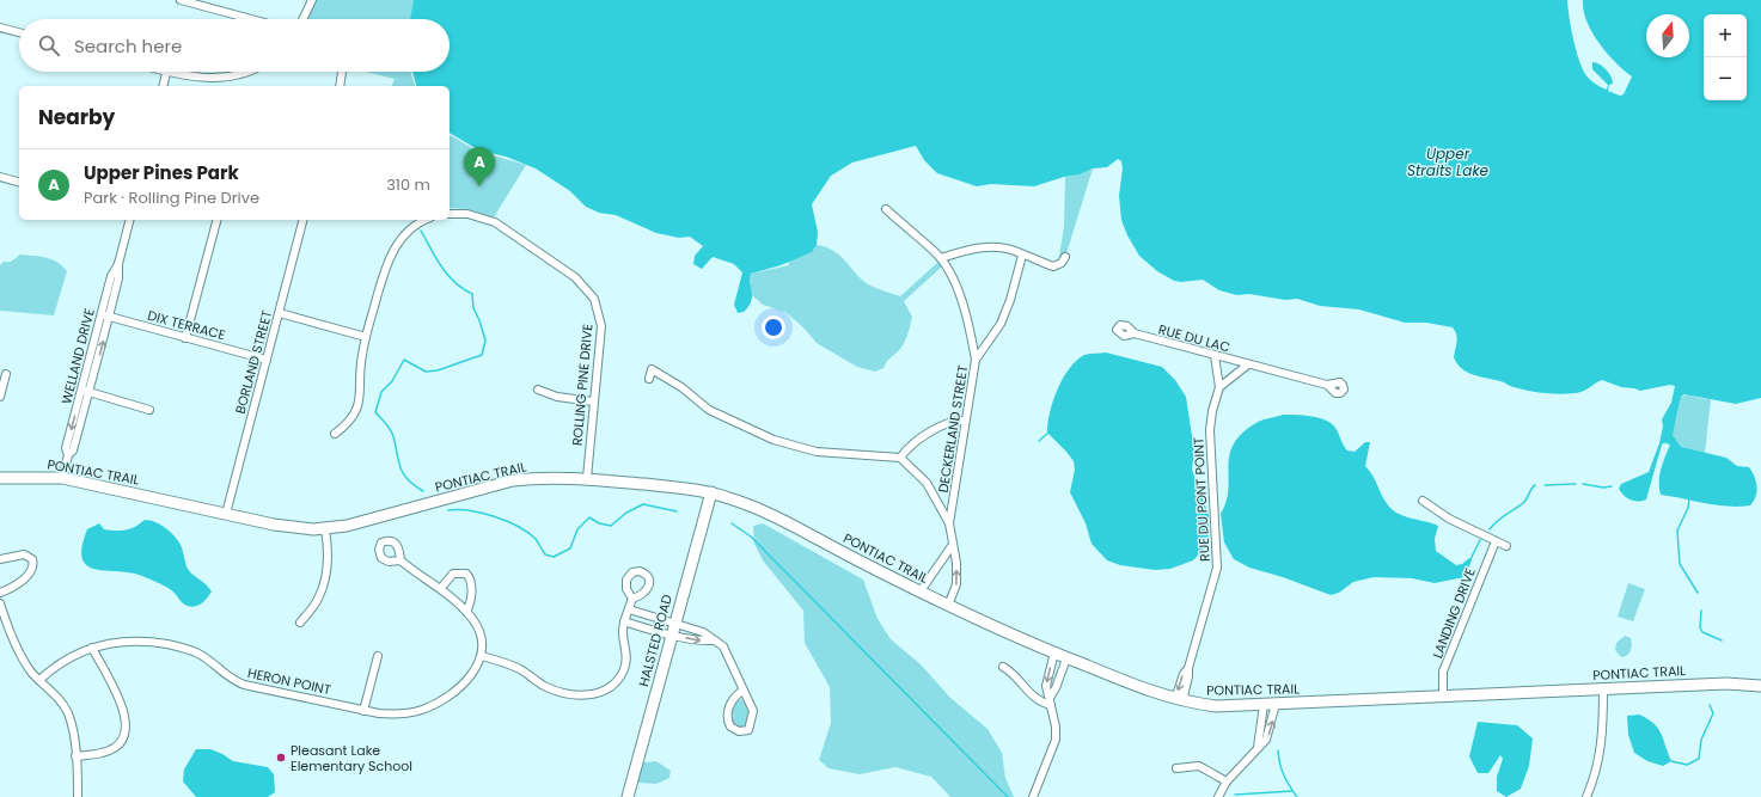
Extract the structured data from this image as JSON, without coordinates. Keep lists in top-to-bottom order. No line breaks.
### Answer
{"streets":{"main road":["PONTIAC TRAIL","HALSTED ROAD"],"street":["DIX TERRACE","RUE DU LAC","WELLAND DRIVE","BORLAND STREET","ROLLING PINE DRIVE","DECKERLAND STREET","RUE DU PONT POINT","LANDING DRIVE","HERON POINT"]},"crossings":[["DIX TERRACE","WELLAND DRIVE"],["DIX TERRACE","BORLAND STREET"],["RUE DU LAC","RUE DU PONT POINT"],["WELLAND DRIVE","PONTIAC TRAIL"],["BORLAND STREET","PONTIAC TRAIL"],["ROLLING PINE DRIVE","PONTIAC TRAIL"],["DECKERLAND STREET","PONTIAC TRAIL"],["PONTIAC TRAIL","RUE DU PONT POINT"],["PONTIAC TRAIL","LANDING DRIVE"],["PONTIAC TRAIL","HALSTED ROAD"]],"water":["Upper Straits Lake"],"places":["Pleasant Lake Elementary School"],"north":"top","page":{"map_buttons":["+","−"],"search":"Search here","heading":"Nearby","pins":"A","list":[{"mark":"A","name":"Upper Pines Park","note":"Park · Rolling Pine Drive","value":"310 m"}]}}
